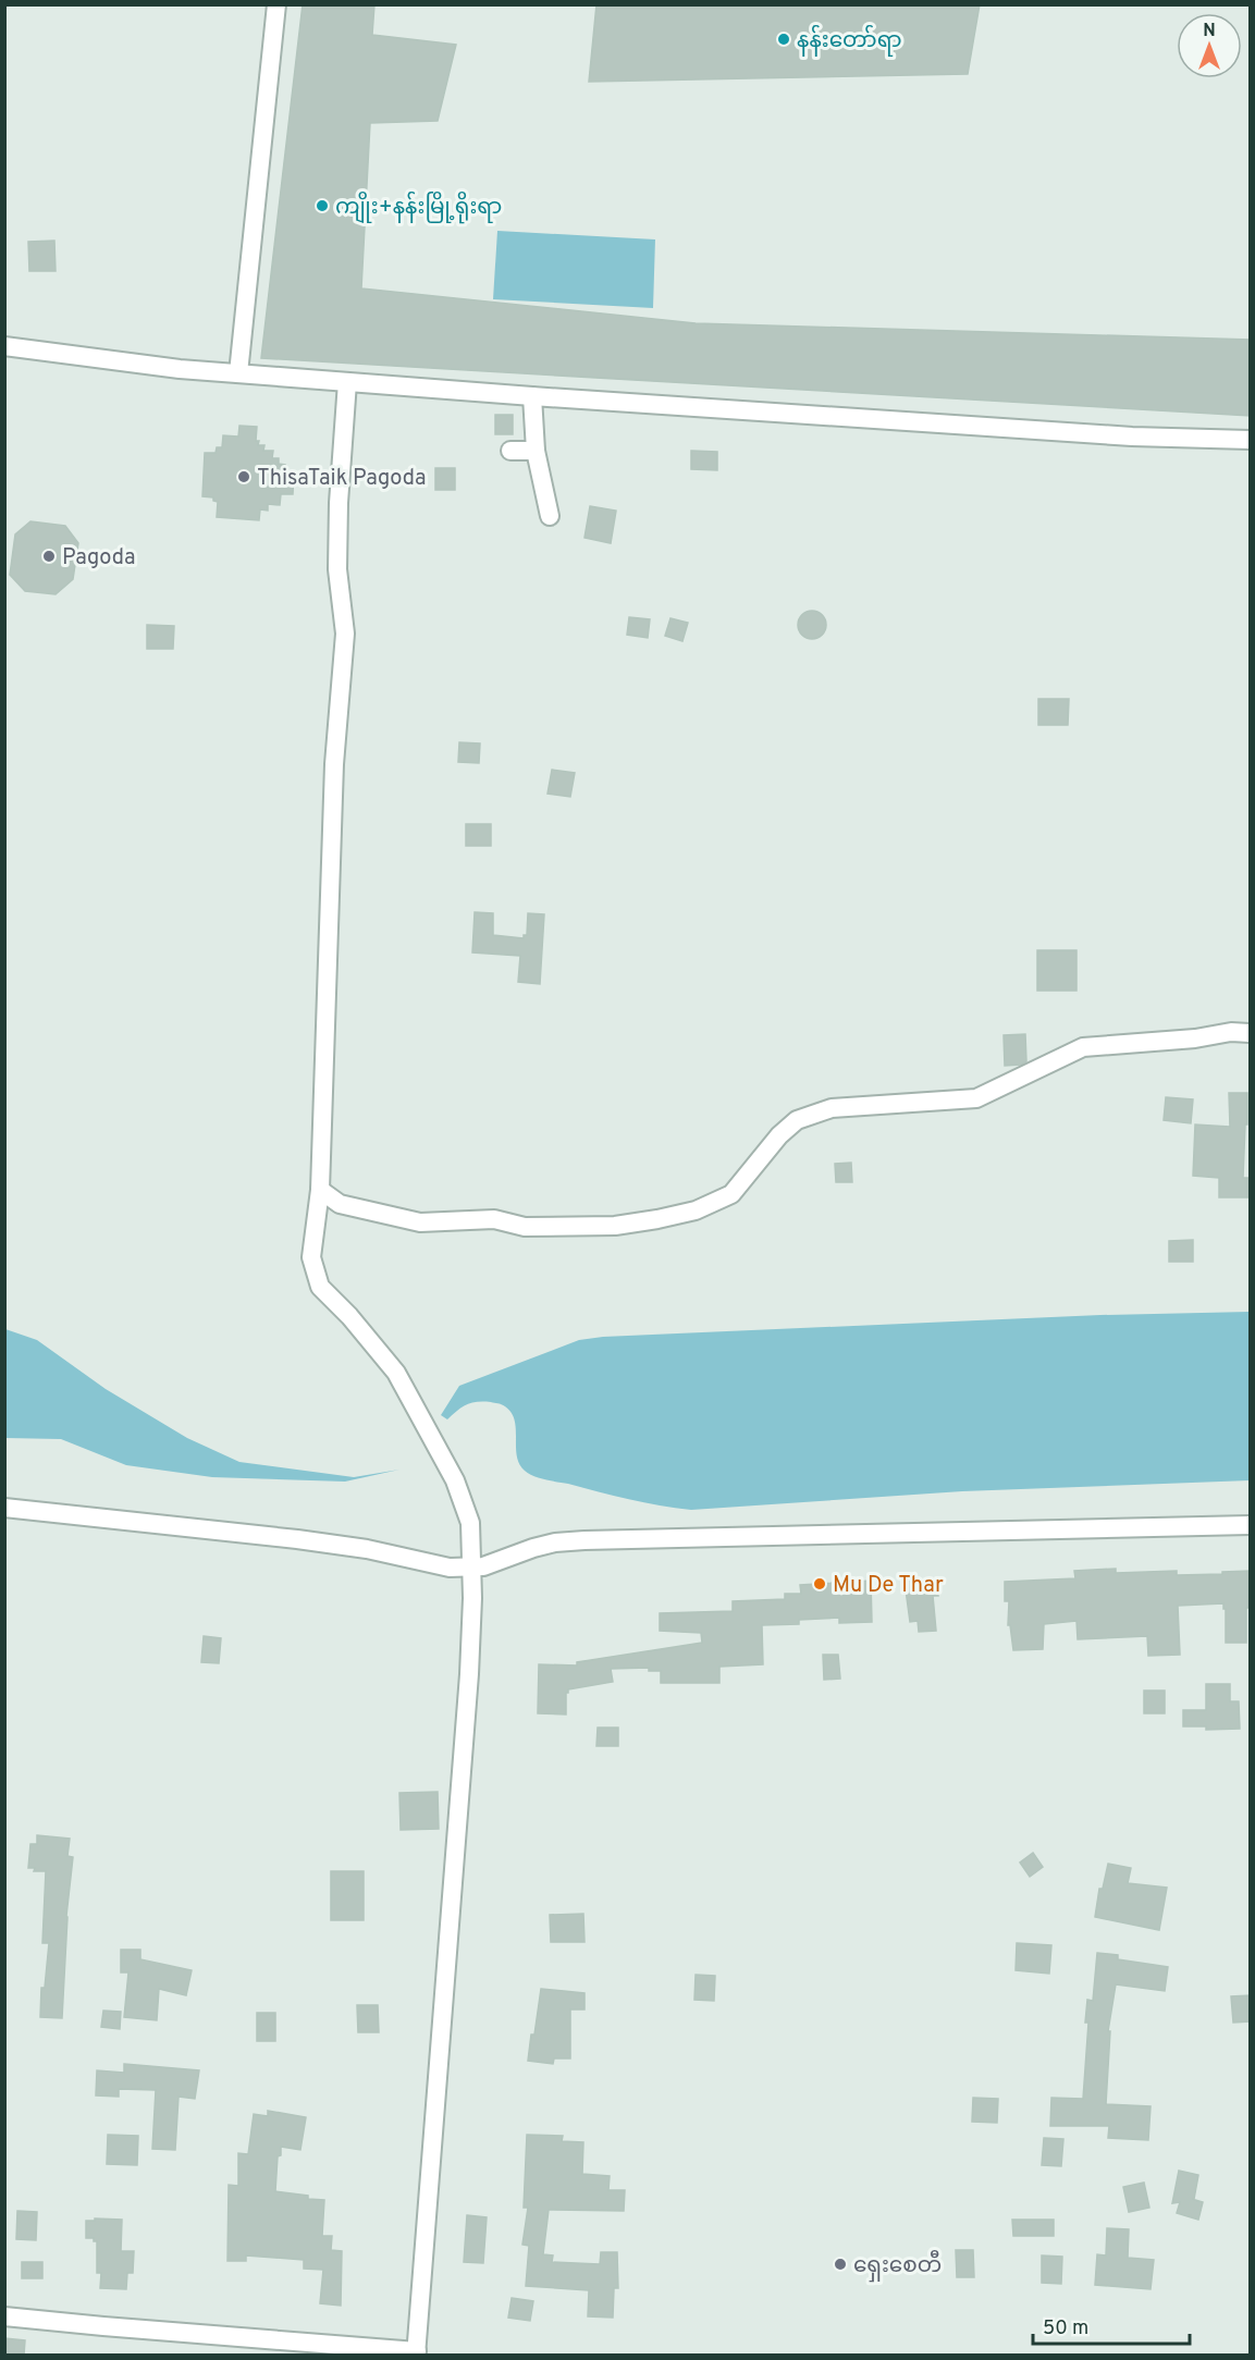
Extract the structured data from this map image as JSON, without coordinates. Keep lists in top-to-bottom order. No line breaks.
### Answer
{"places":["နန်းတော်ရာ","ကျိုး+နန်းမြို့ရိုးရာ","ThisaTaik Pagoda","Pagoda","Mu De Thar","ရှေးစေတီ"],"scale_bar":"50 m","north":"top"}
